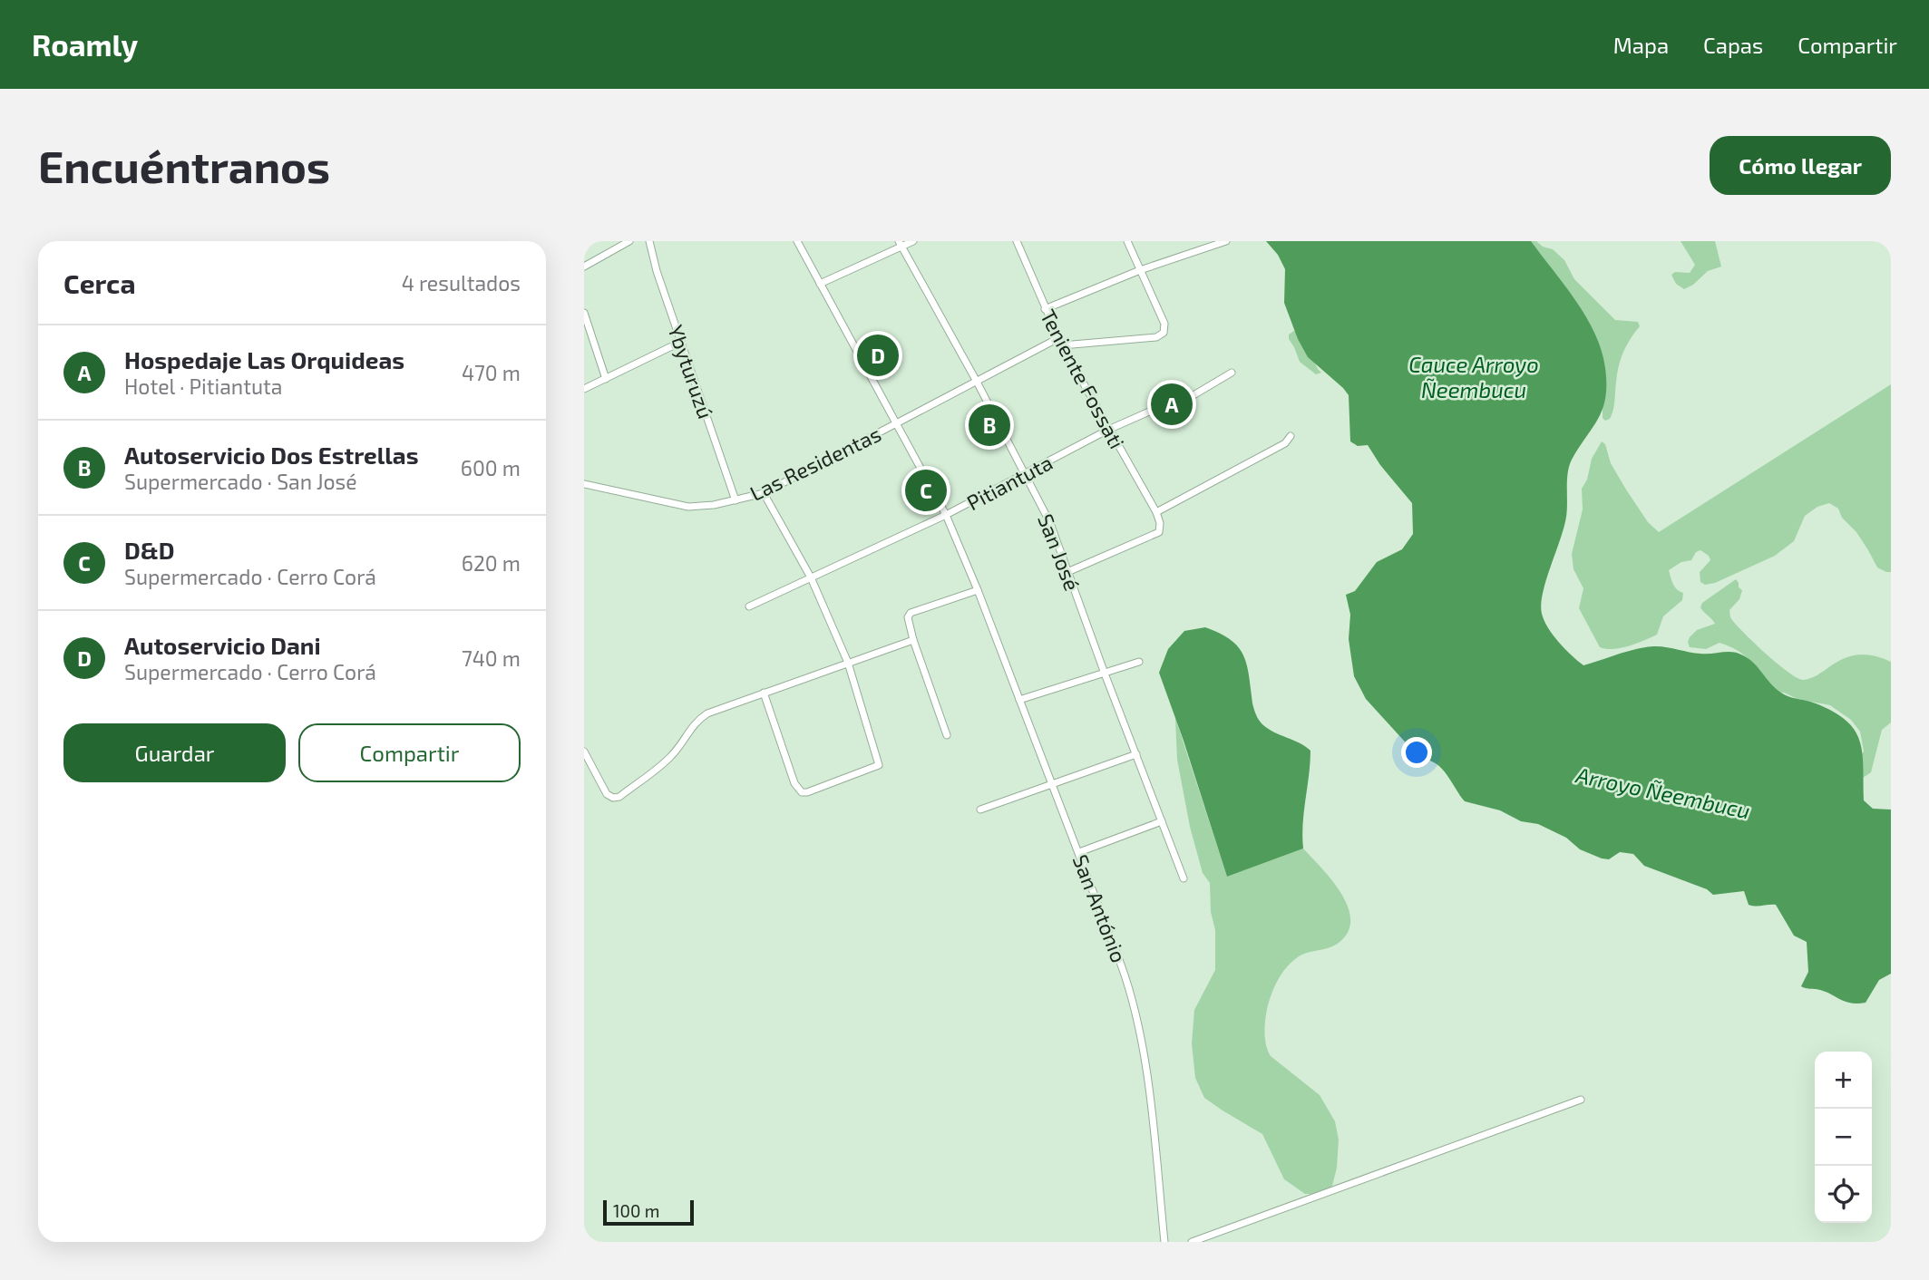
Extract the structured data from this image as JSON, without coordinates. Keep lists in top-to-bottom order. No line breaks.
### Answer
{"streets":{"street":["Ybyturuzú","Teniente Fossati","Las Residentas","Pitiantuta","San José","San António"]},"crossings":[["Ybyturuzú","Las Residentas"],["Teniente Fossati","Las Residentas"],["Teniente Fossati","Pitiantuta"],["Las Residentas","San José"],["Las Residentas","San António"],["Pitiantuta","San José"],["Pitiantuta","San António"]],"water":["Cauce Arroyo Ñeembucu","Arroyo Ñeembucu"],"scale_bar":"100 m","page":{"header":"Roamly","nav":["Mapa","Capas","Compartir"],"buttons":["Cómo llegar",["Guardar","Compartir"]],"title":"Encuéntranos","heading":["Cerca","4 resultados"],"list":[{"mark":"A","name":"Hospedaje Las Orquideas","note":"Hotel · Pitiantuta","value":"470 m"},{"mark":"B","name":"Autoservicio Dos Estrellas","note":"Supermercado · San José","value":"600 m"},{"mark":"C","name":"D&D","note":"Supermercado · Cerro Corá","value":"620 m"},{"mark":"D","name":"Autoservicio Dani","note":"Supermercado · Cerro Corá","value":"740 m"}],"pins":["D","A","B","C"],"map_buttons":["+","−"],"scale":"100 m"}}
